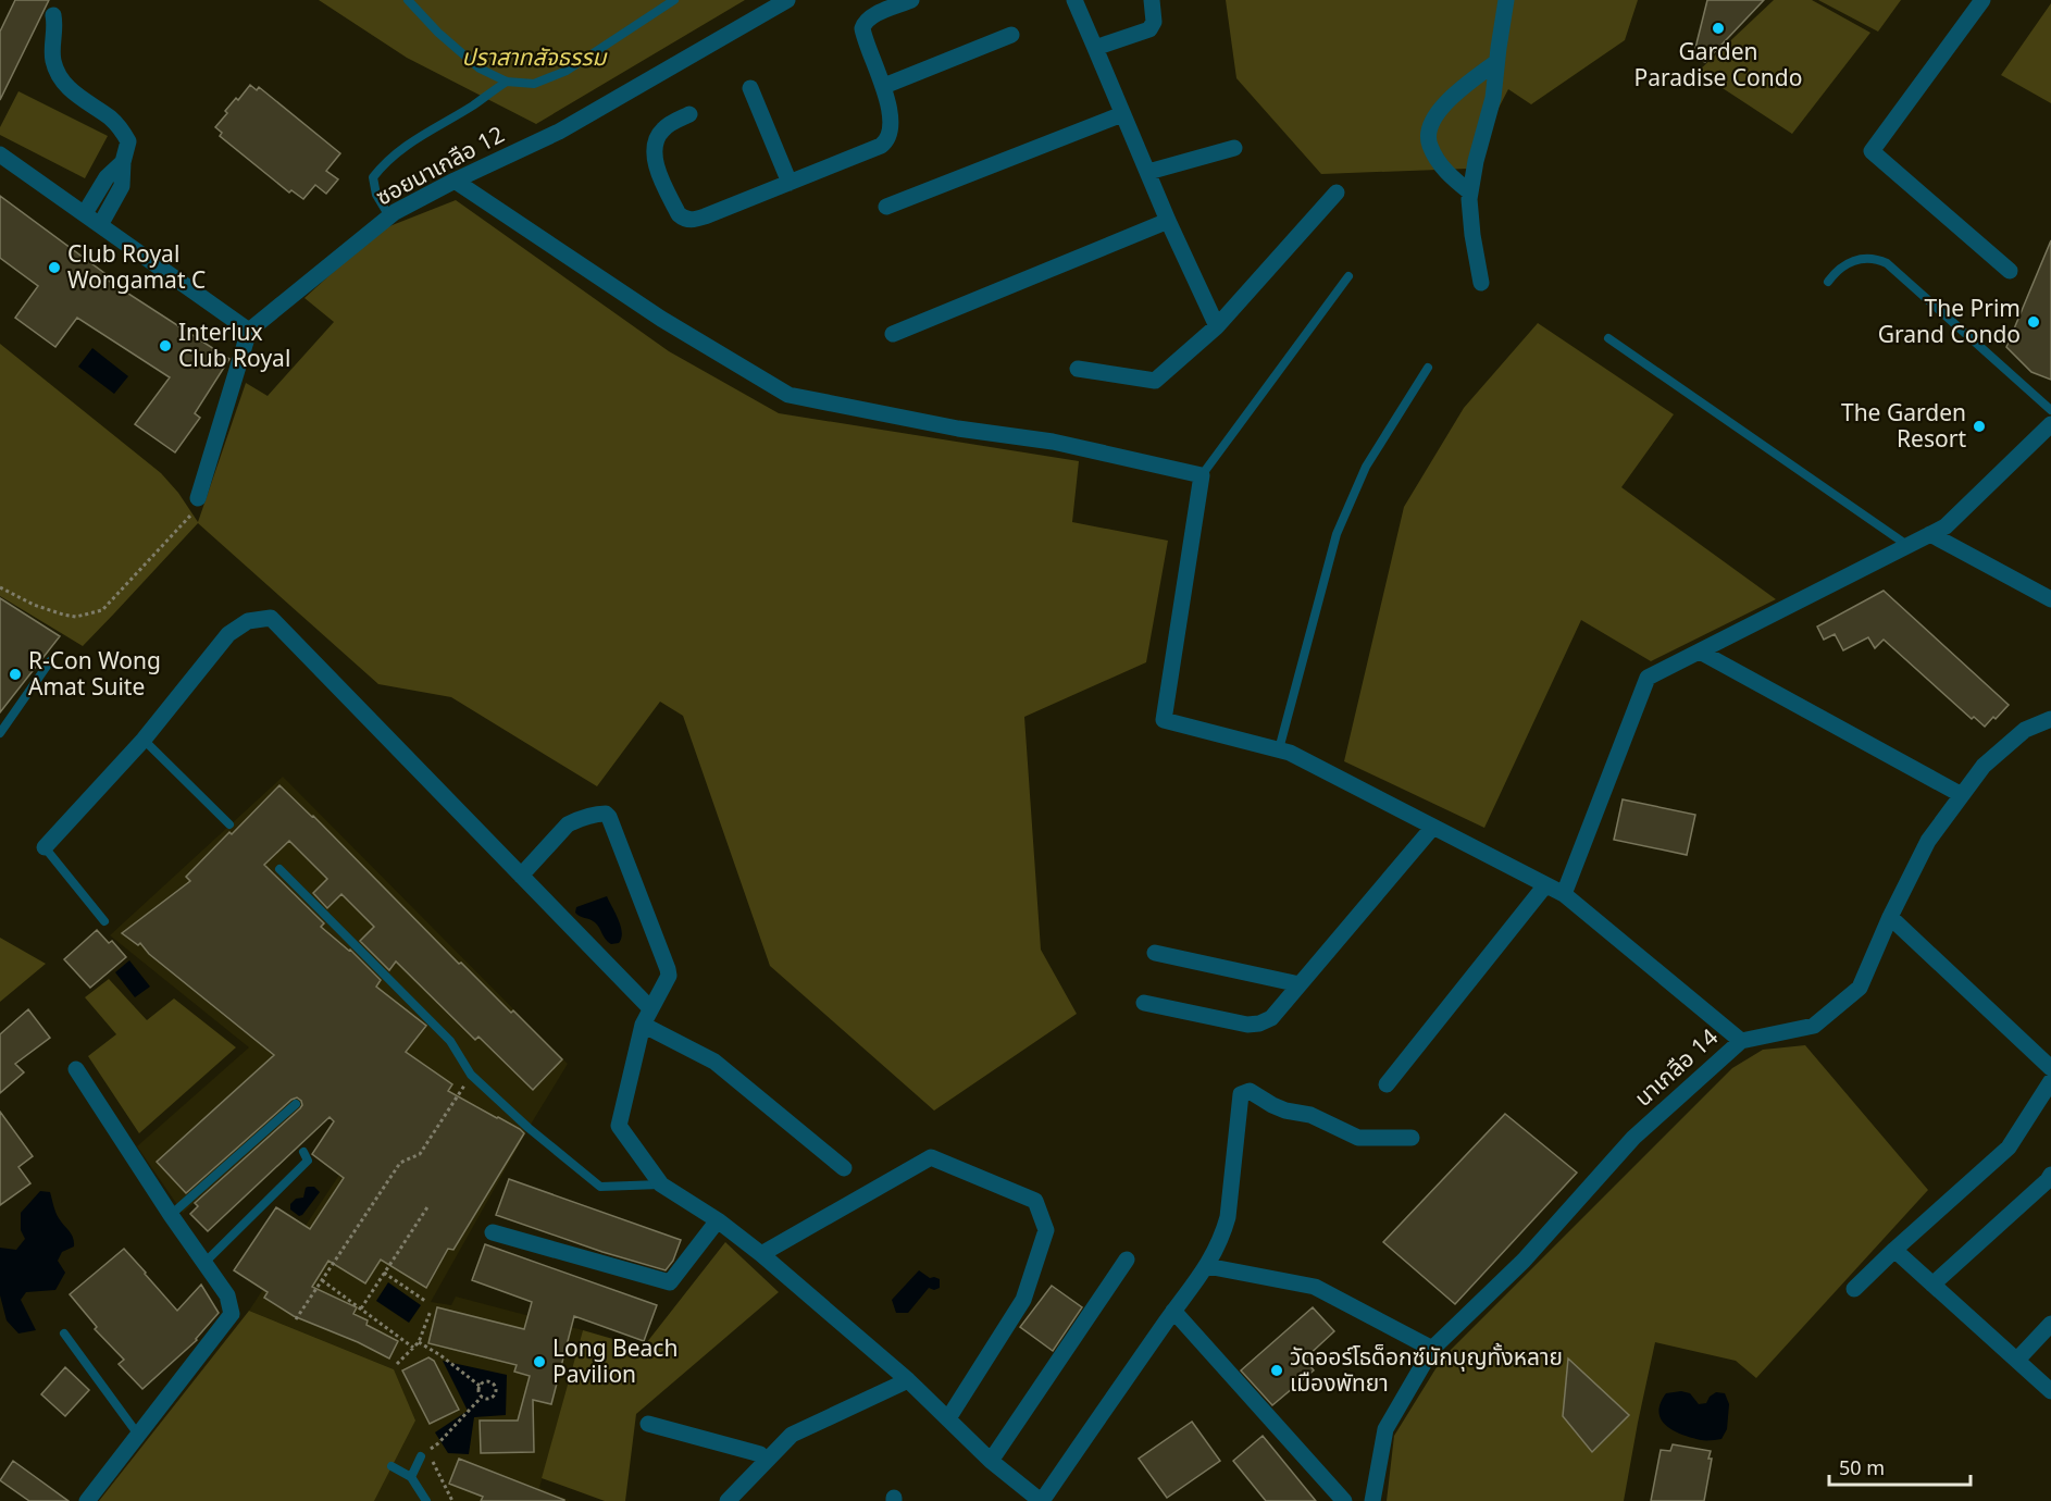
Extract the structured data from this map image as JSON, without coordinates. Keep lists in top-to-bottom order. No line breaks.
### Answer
{"streets":{"street":["ซอยนาเกลือ 12","นาเกลือ 14"]},"parks":["ปราสาทสัจธรรม"],"places":["Garden Paradise Condo","Club Royal Wongamat C","The Prim Grand Condo","Interlux Club Royal","The Garden Resort","R-Con Wong Amat Suite","Long Beach Pavilion","วัดออร์โธด็อกซ์นักบุญทั้งหลาย เมืองพัทยา"],"scale_bar":"50 m"}
